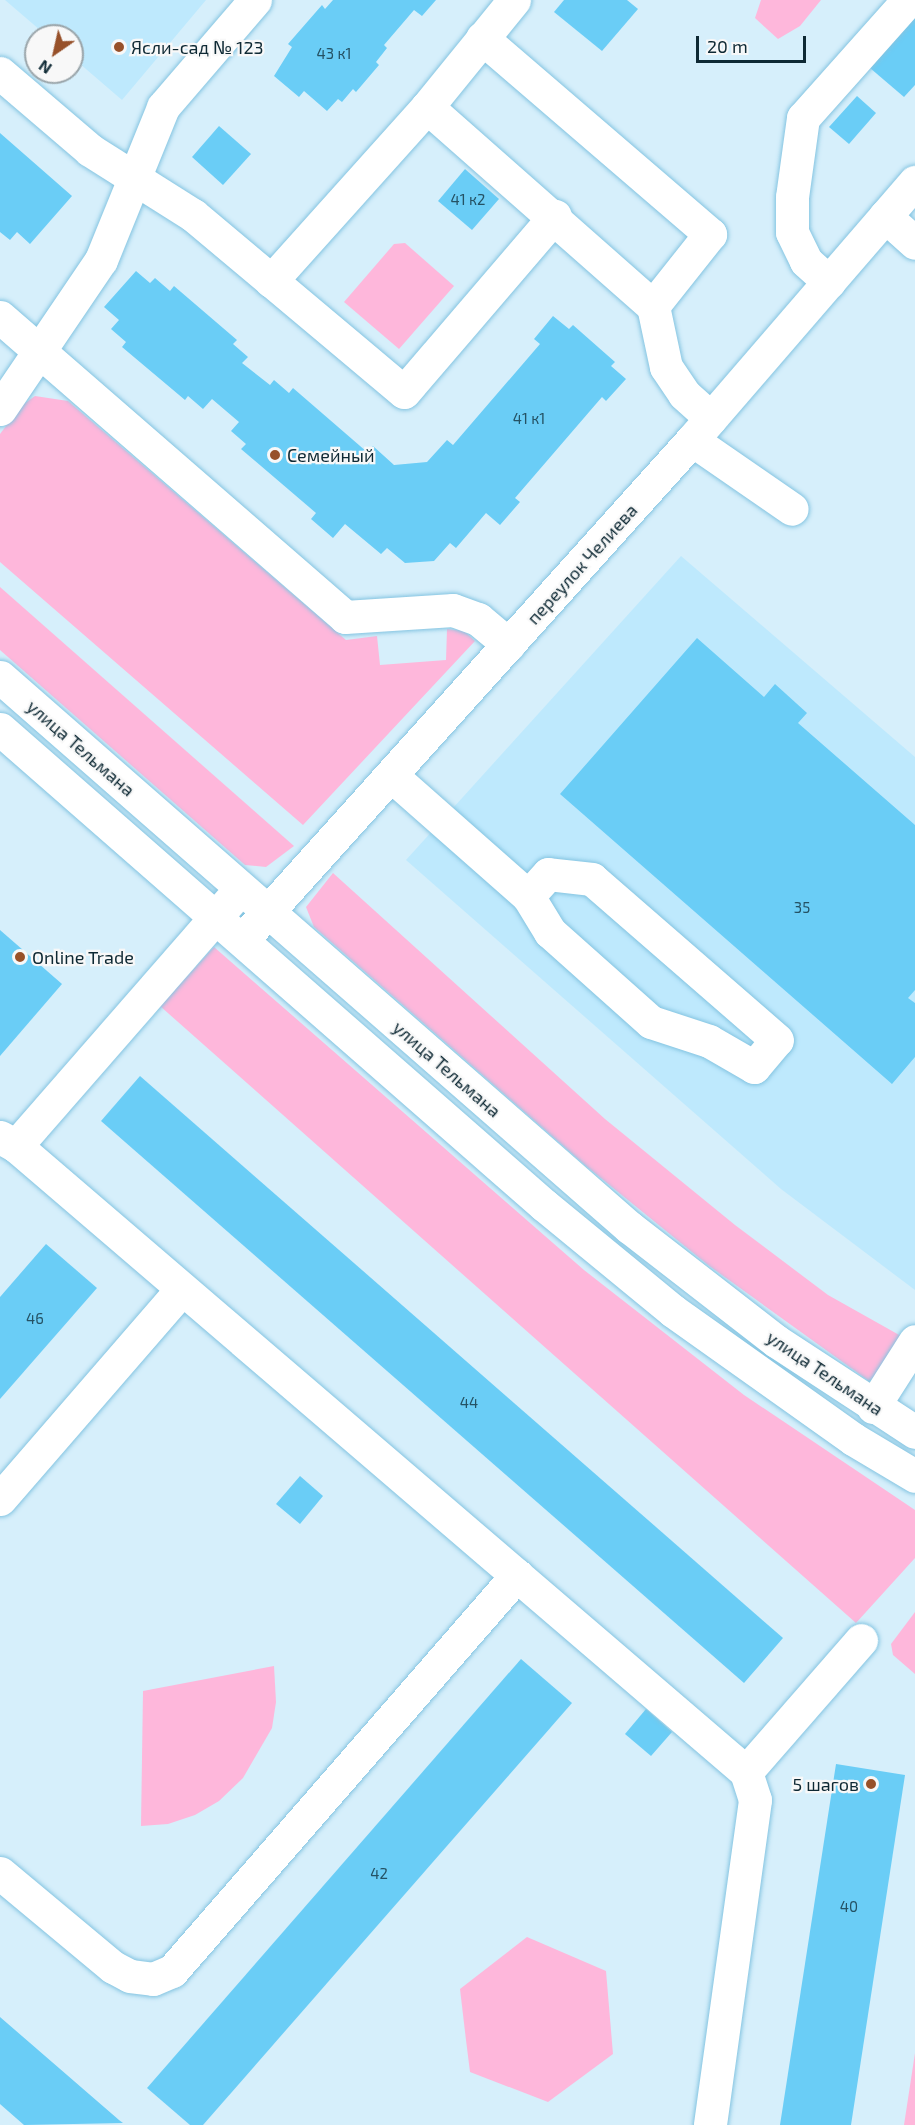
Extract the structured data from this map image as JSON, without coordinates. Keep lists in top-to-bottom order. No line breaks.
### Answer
{"streets":{"street":["переулок Челиева","улица Тельмана"]},"crossings":[["переулок Челиева","улица Тельмана"]],"places":["Ясли-сад № 123","Семейный","Online Trade","5 шагов"],"house_numbers":["43 к1","41 к2","41 к1","35","46","44","42","40"],"scale_bar":"20 m","north":"bottom left"}
